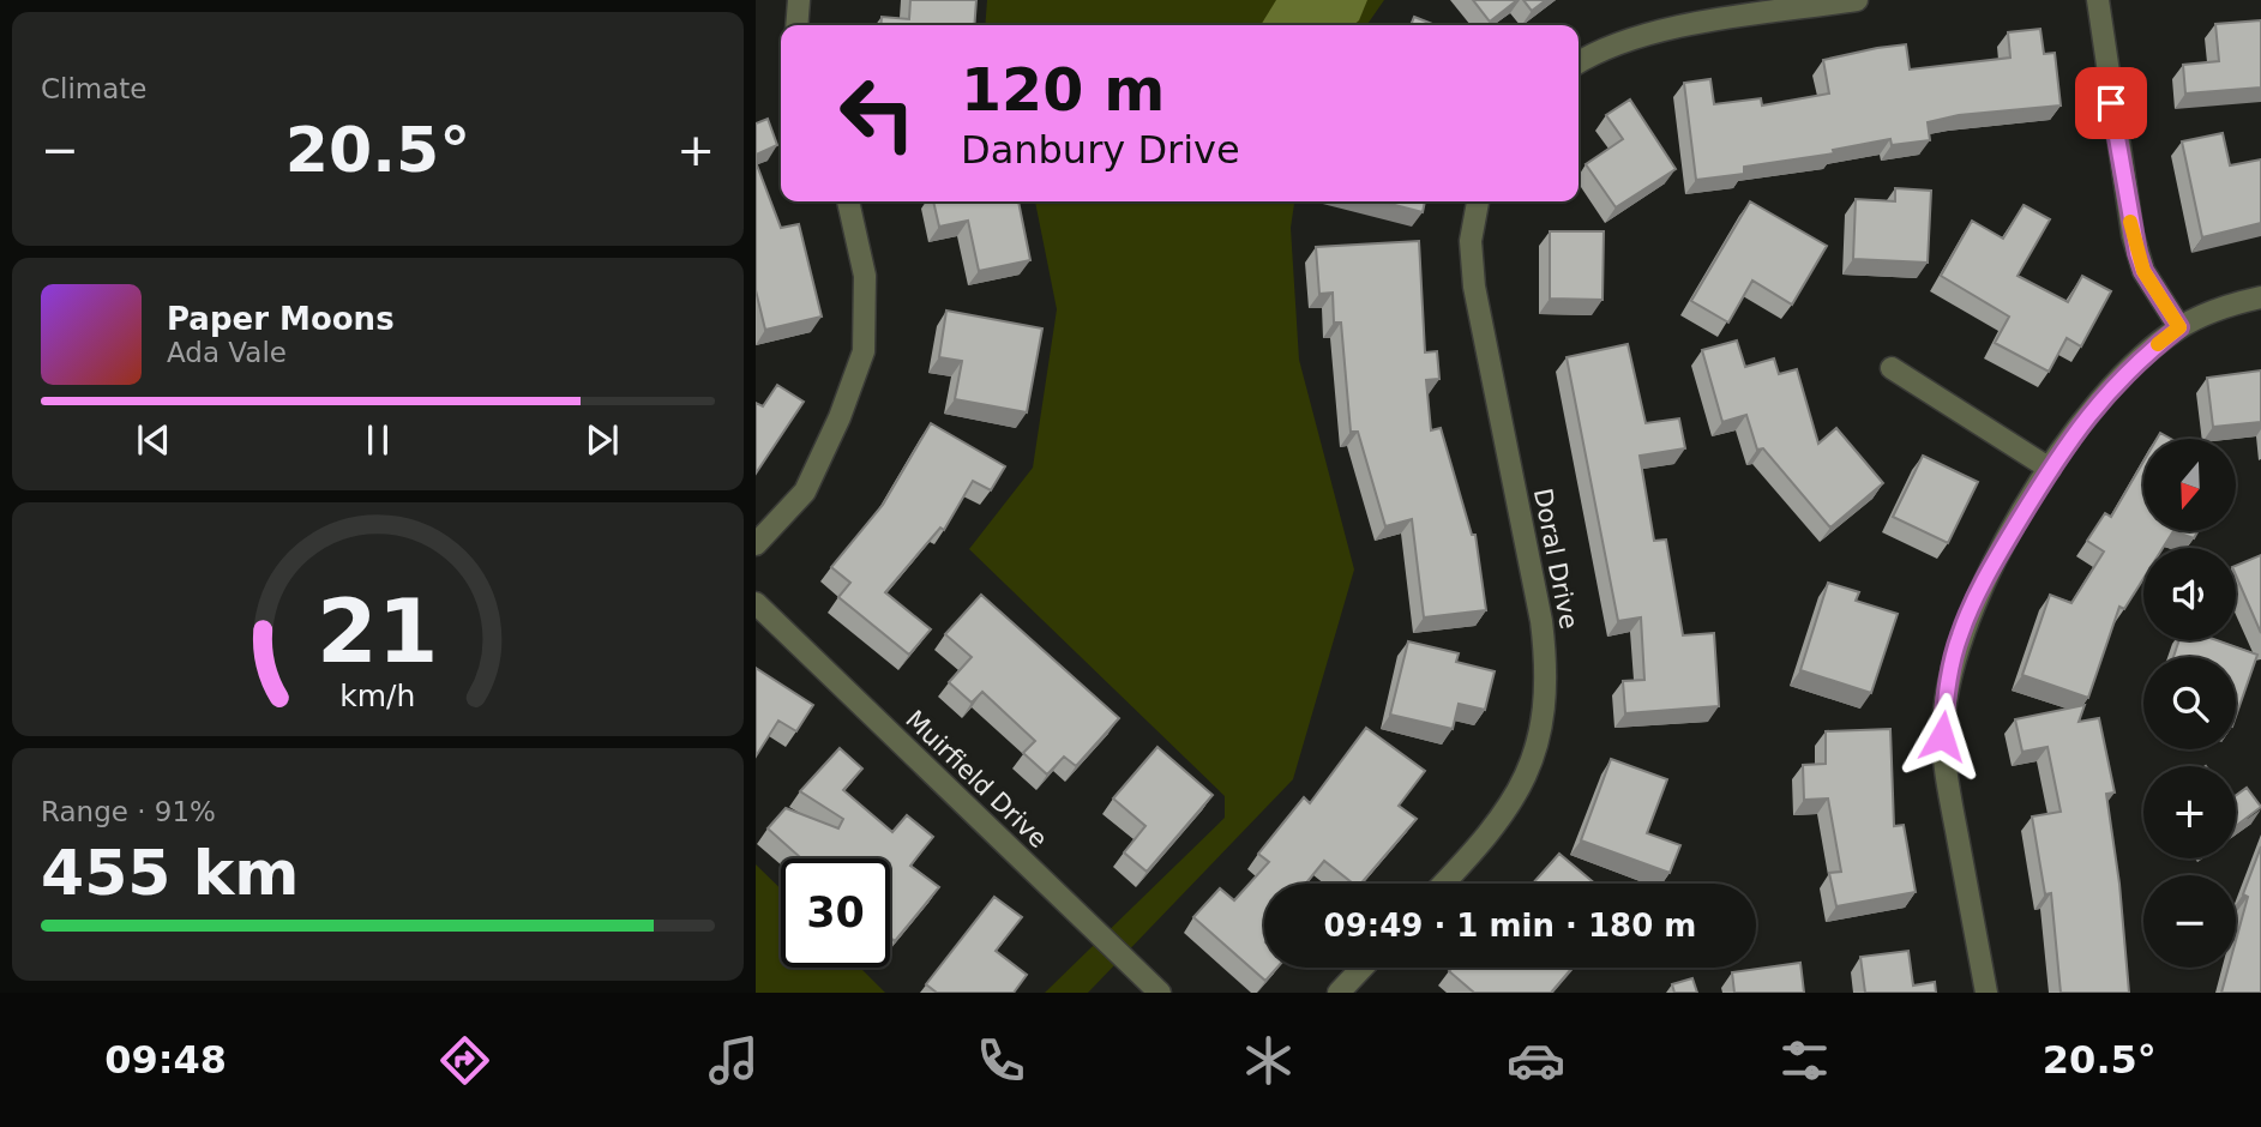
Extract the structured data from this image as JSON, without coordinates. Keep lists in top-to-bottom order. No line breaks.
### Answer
{"streets":{"street":["Doral Drive","Muirfield Drive"]},"north":"bottom","page":{"tile":["Climate",["Range · 91%","455 km"]],"turn":["120 m","Danbury Drive"],"heat":["−","20.5°","+"],"song":["Paper Moons","Ada Vale"],"map_buttons":["+","−"],"limit":"30","trip":"09:49 · 1 min · 180 m","tabs":["09:48","20.5°"],"gauge":["21","km/h"]}}
